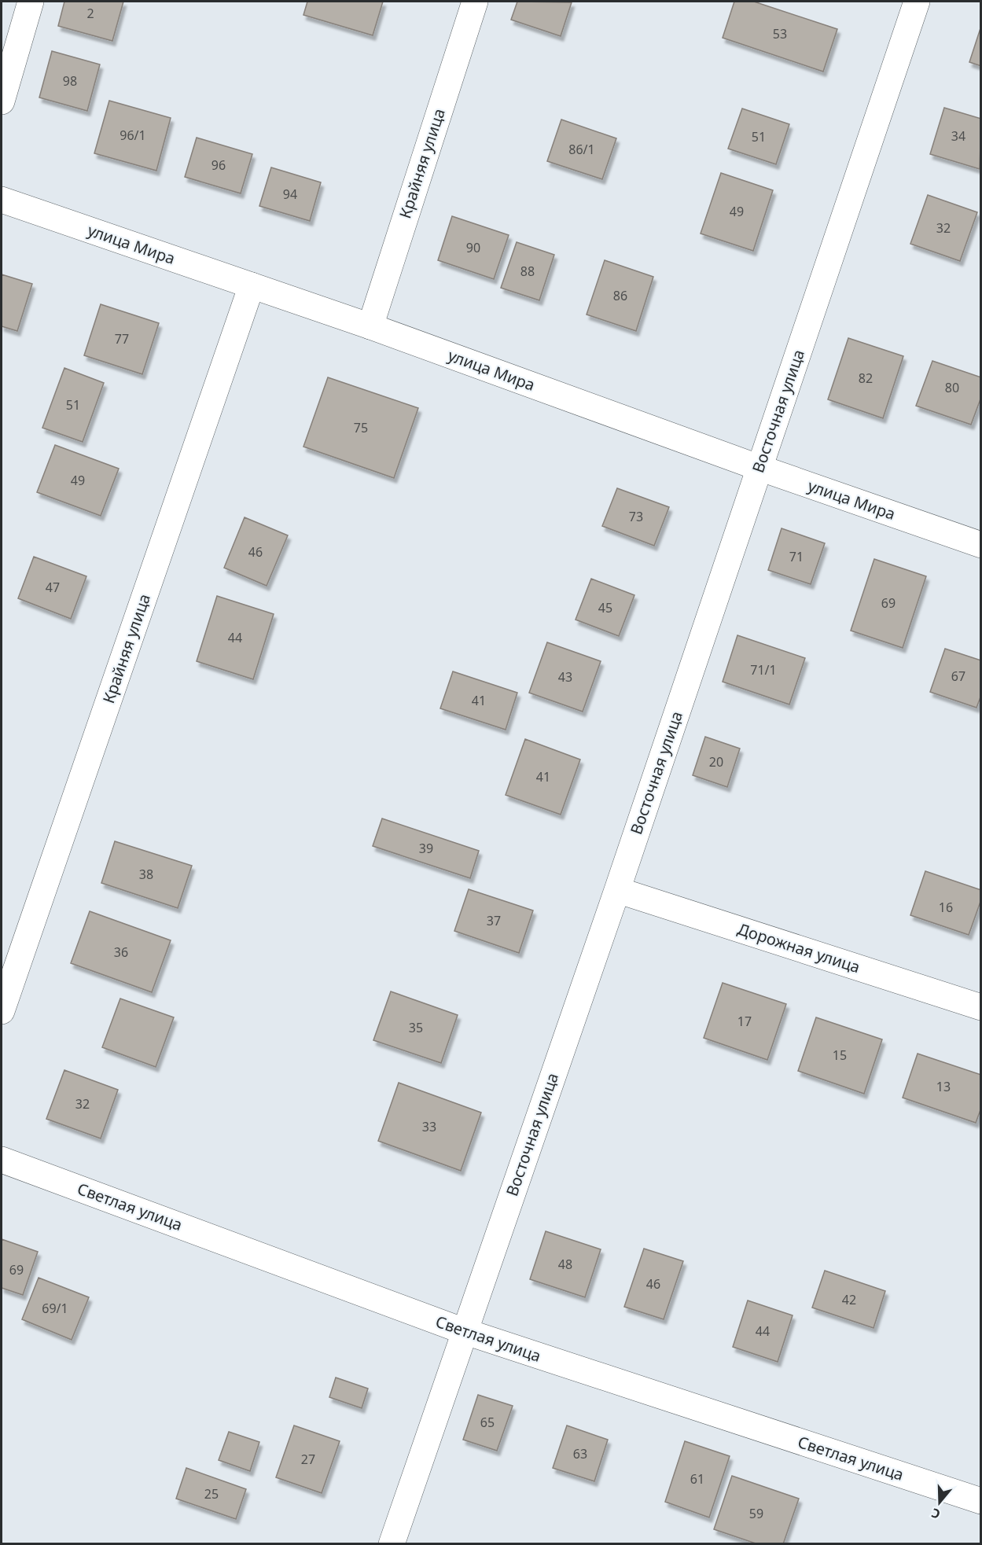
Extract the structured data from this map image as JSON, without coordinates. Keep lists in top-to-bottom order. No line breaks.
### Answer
{"streets":{"street":["Крайняя улица","улица Мира","Восточная улица","Дорожная улица","Светлая улица"]},"crossings":[["Крайняя улица","улица Мира"],["улица Мира","Восточная улица"],["Восточная улица","Дорожная улица"],["Восточная улица","Светлая улица"]],"house_numbers":["2","53","98","96/1","34","51","86/1","96","94","49","32","90","88","86","77","82","80","51","75","49","73","46","71","47","69","45","44","71/1","67","43","41","20","41","39","38","16","37","36","17","35","15","13","32","33","48","69","46","42","69/1","44","65","63","27","61","25","59"],"north":"bottom"}
